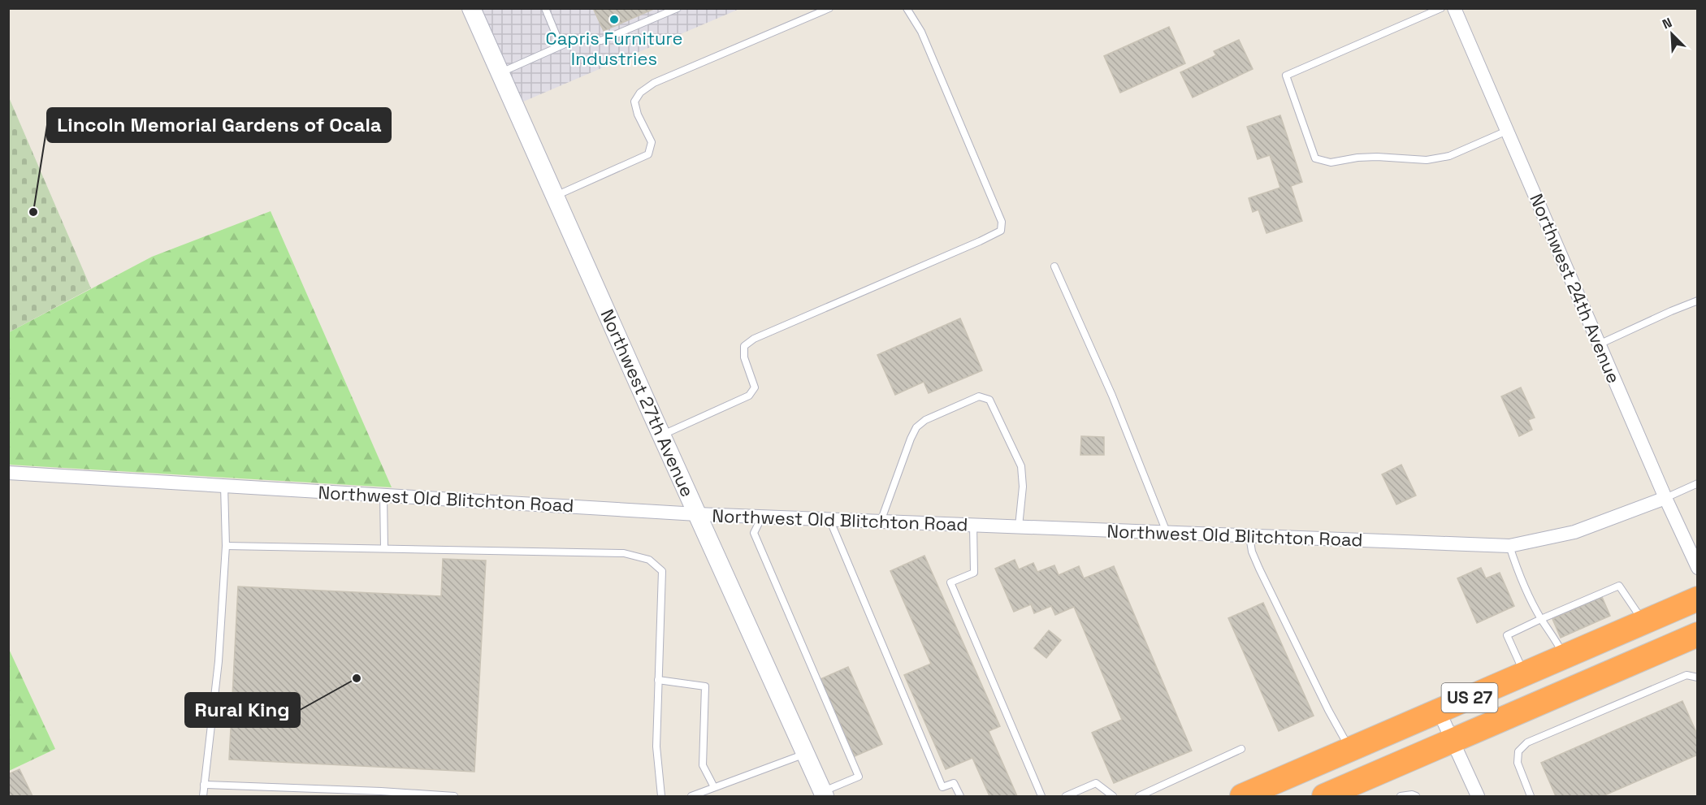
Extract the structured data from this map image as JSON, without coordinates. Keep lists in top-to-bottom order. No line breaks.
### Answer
{"streets":{"highway":["US 27"],"street":["Northwest 24th Avenue","Northwest 27th Avenue","Northwest Old Blitchton Road"]},"crossings":[["Northwest 24th Avenue","Northwest Old Blitchton Road"],["Northwest 27th Avenue","Northwest Old Blitchton Road"]],"places":["Capris Furniture Industries","Lincoln Memorial Gardens of Ocala","Rural King"],"north":"top left"}
